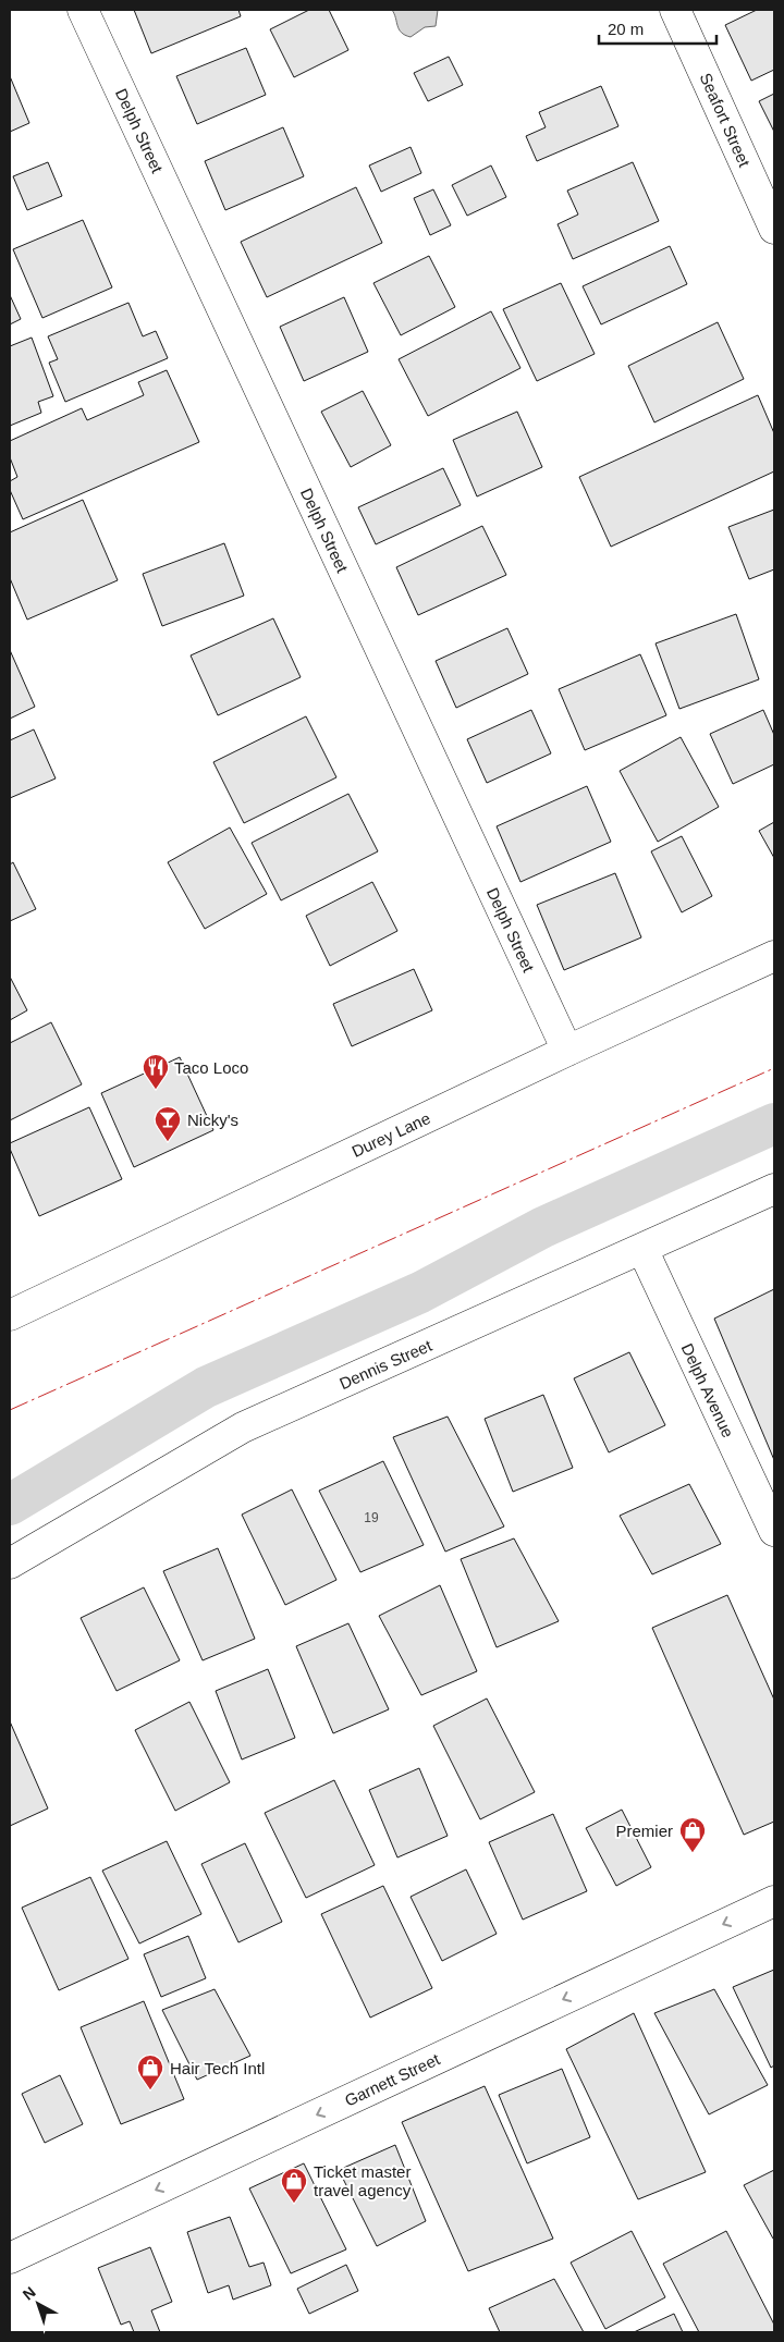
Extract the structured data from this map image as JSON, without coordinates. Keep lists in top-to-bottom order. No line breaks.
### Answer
{"streets":{"street":["Seafort Street","Delph Street","Durey Lane","Dennis Street","Delph Avenue","Garnett Street"]},"crossings":[["Delph Street","Durey Lane"],["Dennis Street","Delph Avenue"]],"one_way":["Garnett Street"],"places":{"restaurant":["Taco Loco"],"bar":["Nicky's"],"shop":["Premier","Hair Tech Intl","Ticket master travel agency"]},"house_numbers":["19"],"scale_bar":"20 m","north":"top left"}
